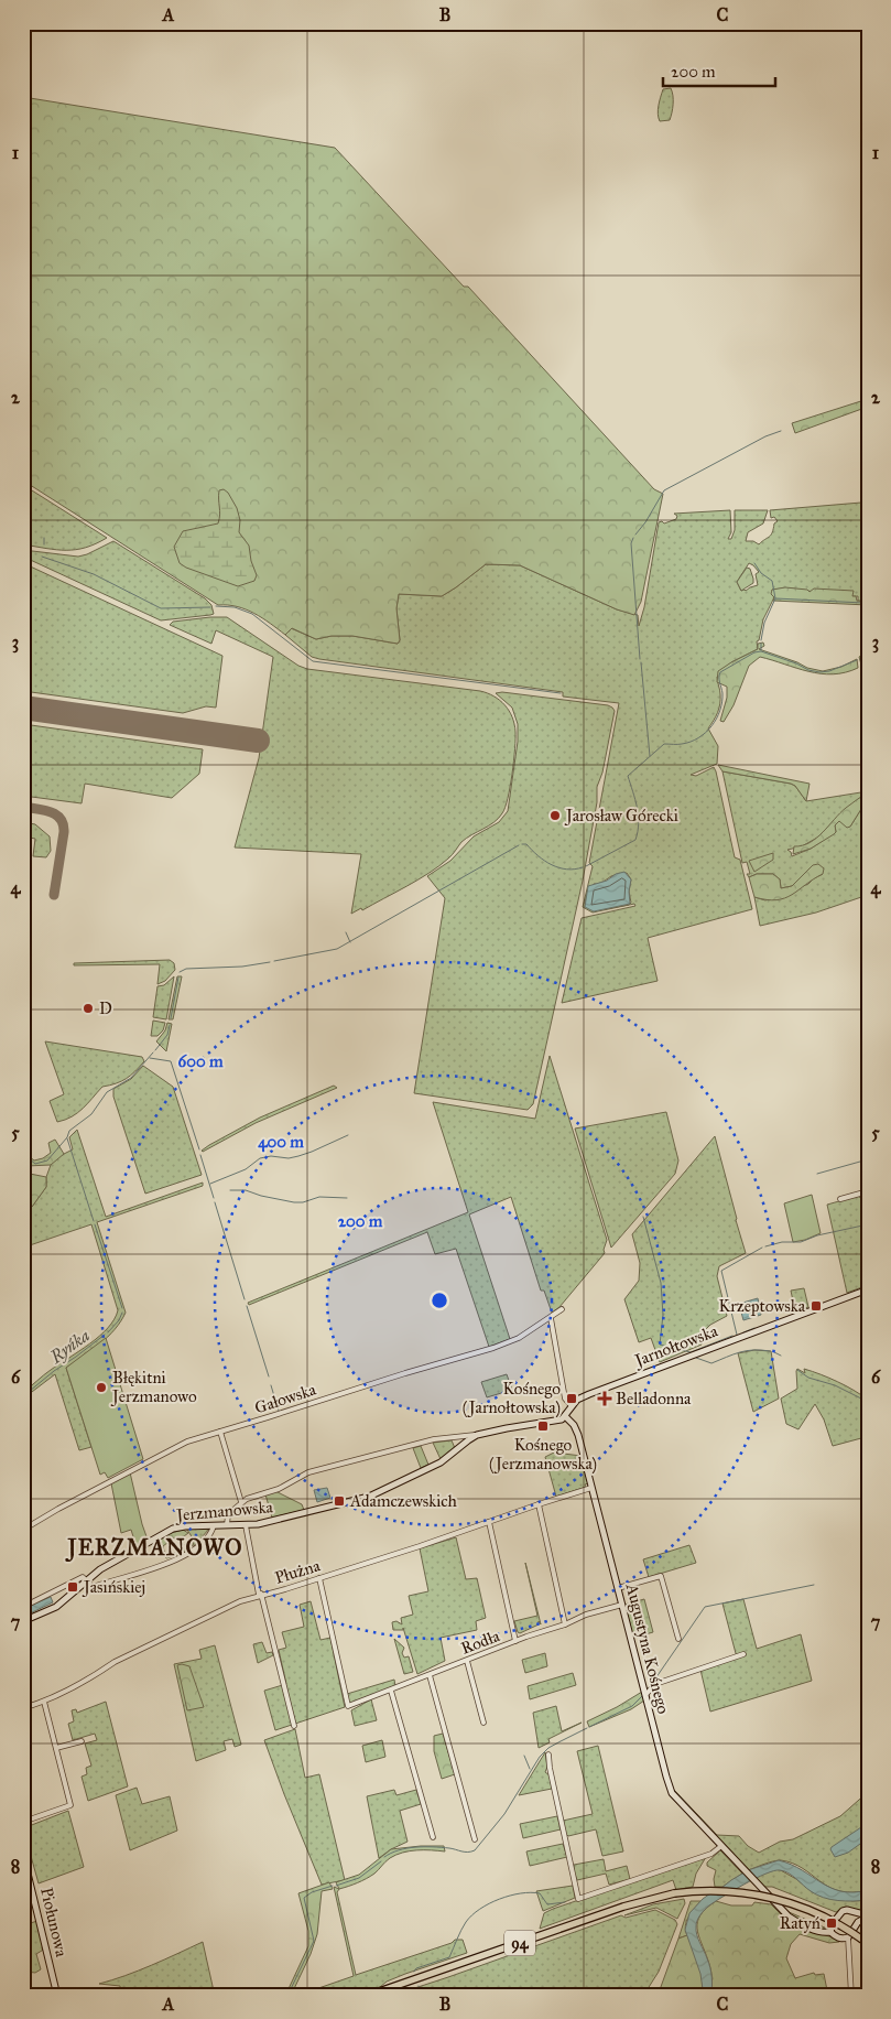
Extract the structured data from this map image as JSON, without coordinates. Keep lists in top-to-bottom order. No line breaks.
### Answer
{"streets":{"main road":["94"],"street":["Jarnołtowska","Gałowska","Jerzmanowska","Płużna","Rodła","Augustyna Kośnego","Piołunowa"]},"crossings":[["Jarnołtowska","Jerzmanowska"],["Jarnołtowska","Augustyna Kośnego"],["Jerzmanowska","Augustyna Kośnego"],["Płużna","Rodła"],["Płużna","Augustyna Kośnego"],["Rodła","Augustyna Kośnego"]],"districts":["JERZMANOWO"],"water":["Ryńka"],"places":{"other":["Jarosław Górecki","D","Błękitni Jerzmanowo"],"transit":["Krzeptowska","Kośnego (Jarnołtowska)","Kośnego (Jerzmanowska)","Adamczewskich","Jasińskiej","Ratyń"],"health":["Belladonna"]},"scale_bar":"200 m","grid":{"columns":["A","B","C"],"rows":["1","2","3","4","5","6","7","8"]},"rings":["600 m","400 m","200 m"]}
